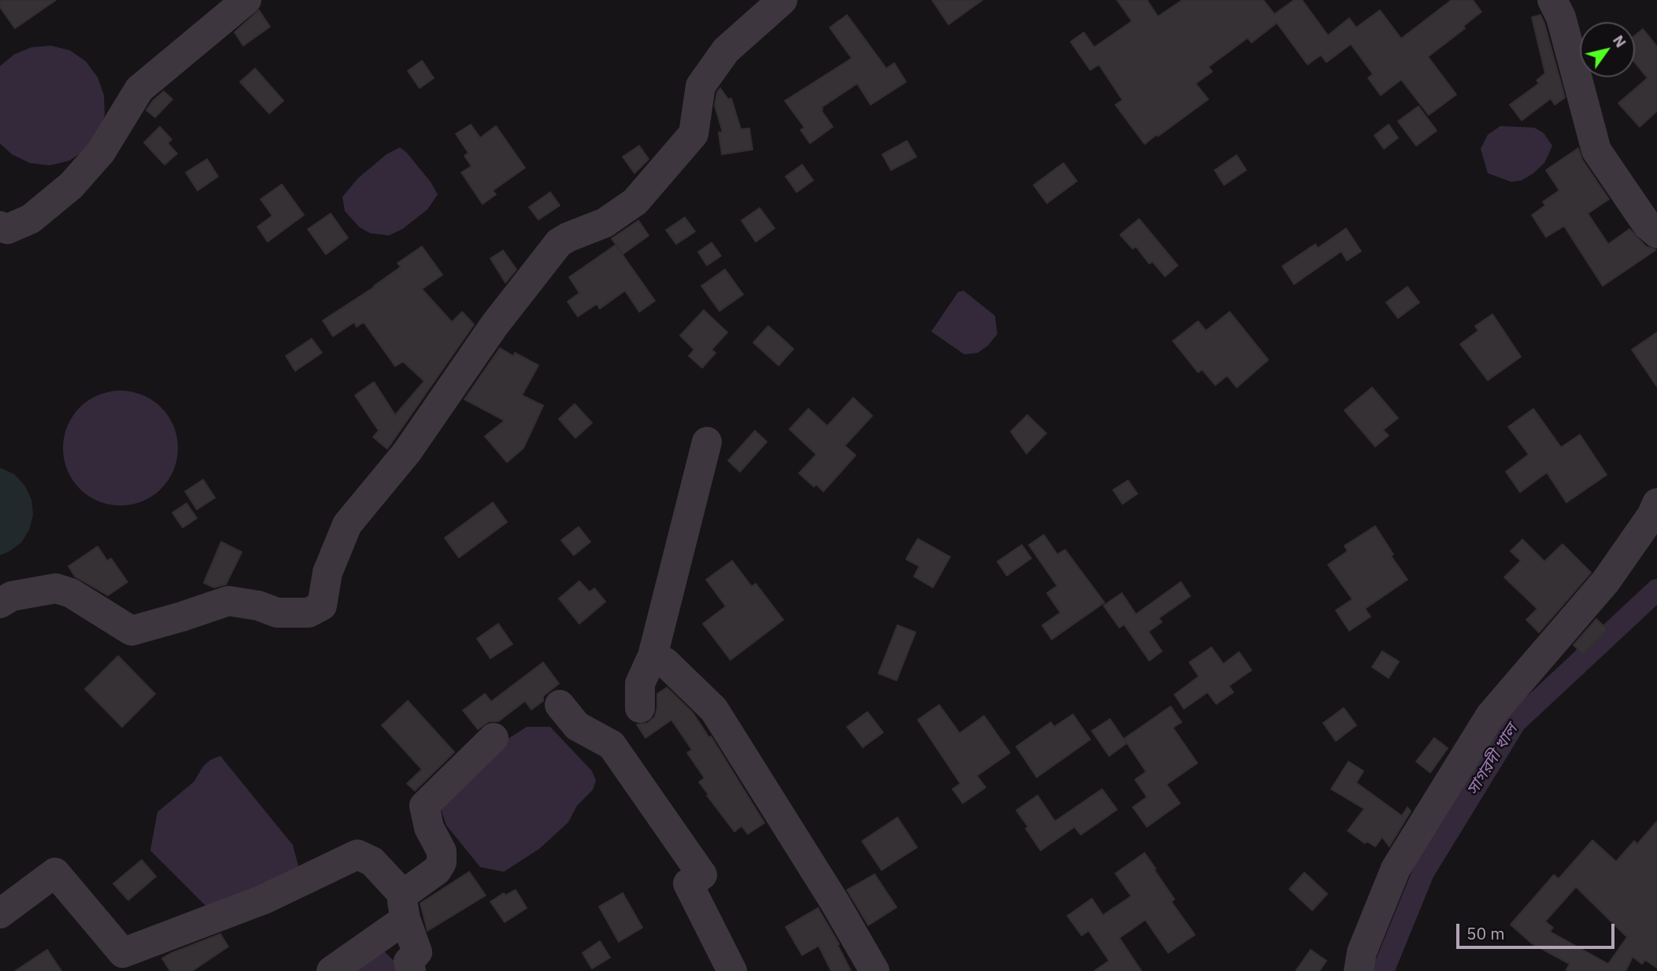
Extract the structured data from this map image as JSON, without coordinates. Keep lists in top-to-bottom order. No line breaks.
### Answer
{"water":["সাগরদী খাল"],"scale_bar":"50 m","north":"top right"}
